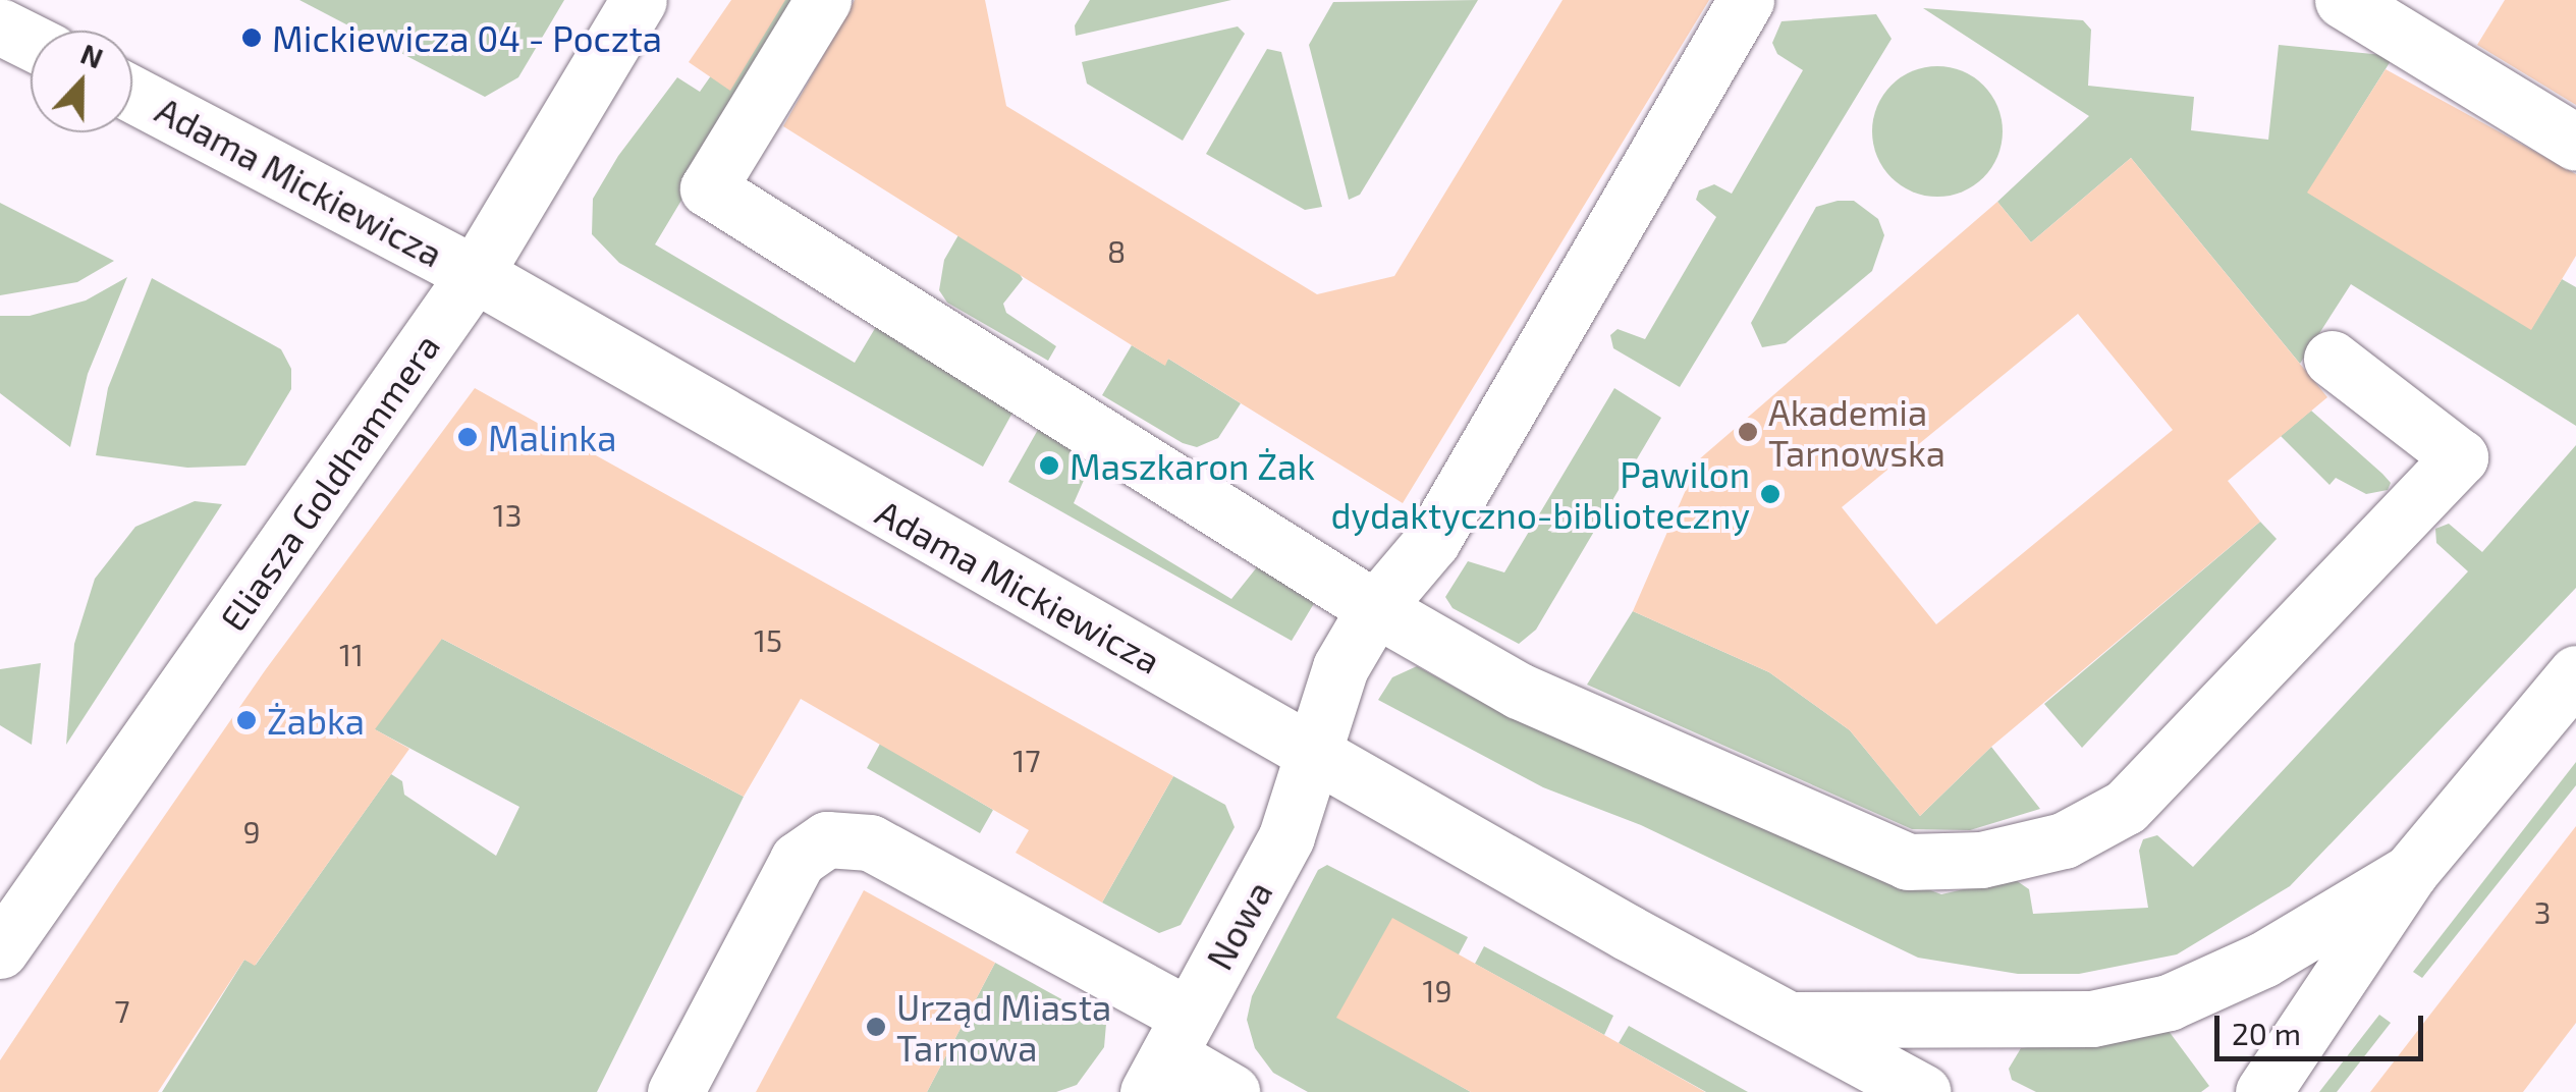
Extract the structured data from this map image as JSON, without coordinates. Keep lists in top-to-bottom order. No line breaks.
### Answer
{"streets":{"street":["Adama Mickiewicza","Eliasza Goldhammera","Nowa"]},"crossings":[["Adama Mickiewicza","Eliasza Goldhammera"],["Adama Mickiewicza","Nowa"]],"places":["Mickiewicza 04 - Poczta","Akademia Tarnowska","Malinka","Maszkaron Żak","Pawilon dydaktyczno-biblioteczny","Żabka","Urząd Miasta Tarnowa"],"house_numbers":["8","13","15","11","17","9","3","19","7"],"scale_bar":"20 m","north":"top"}
